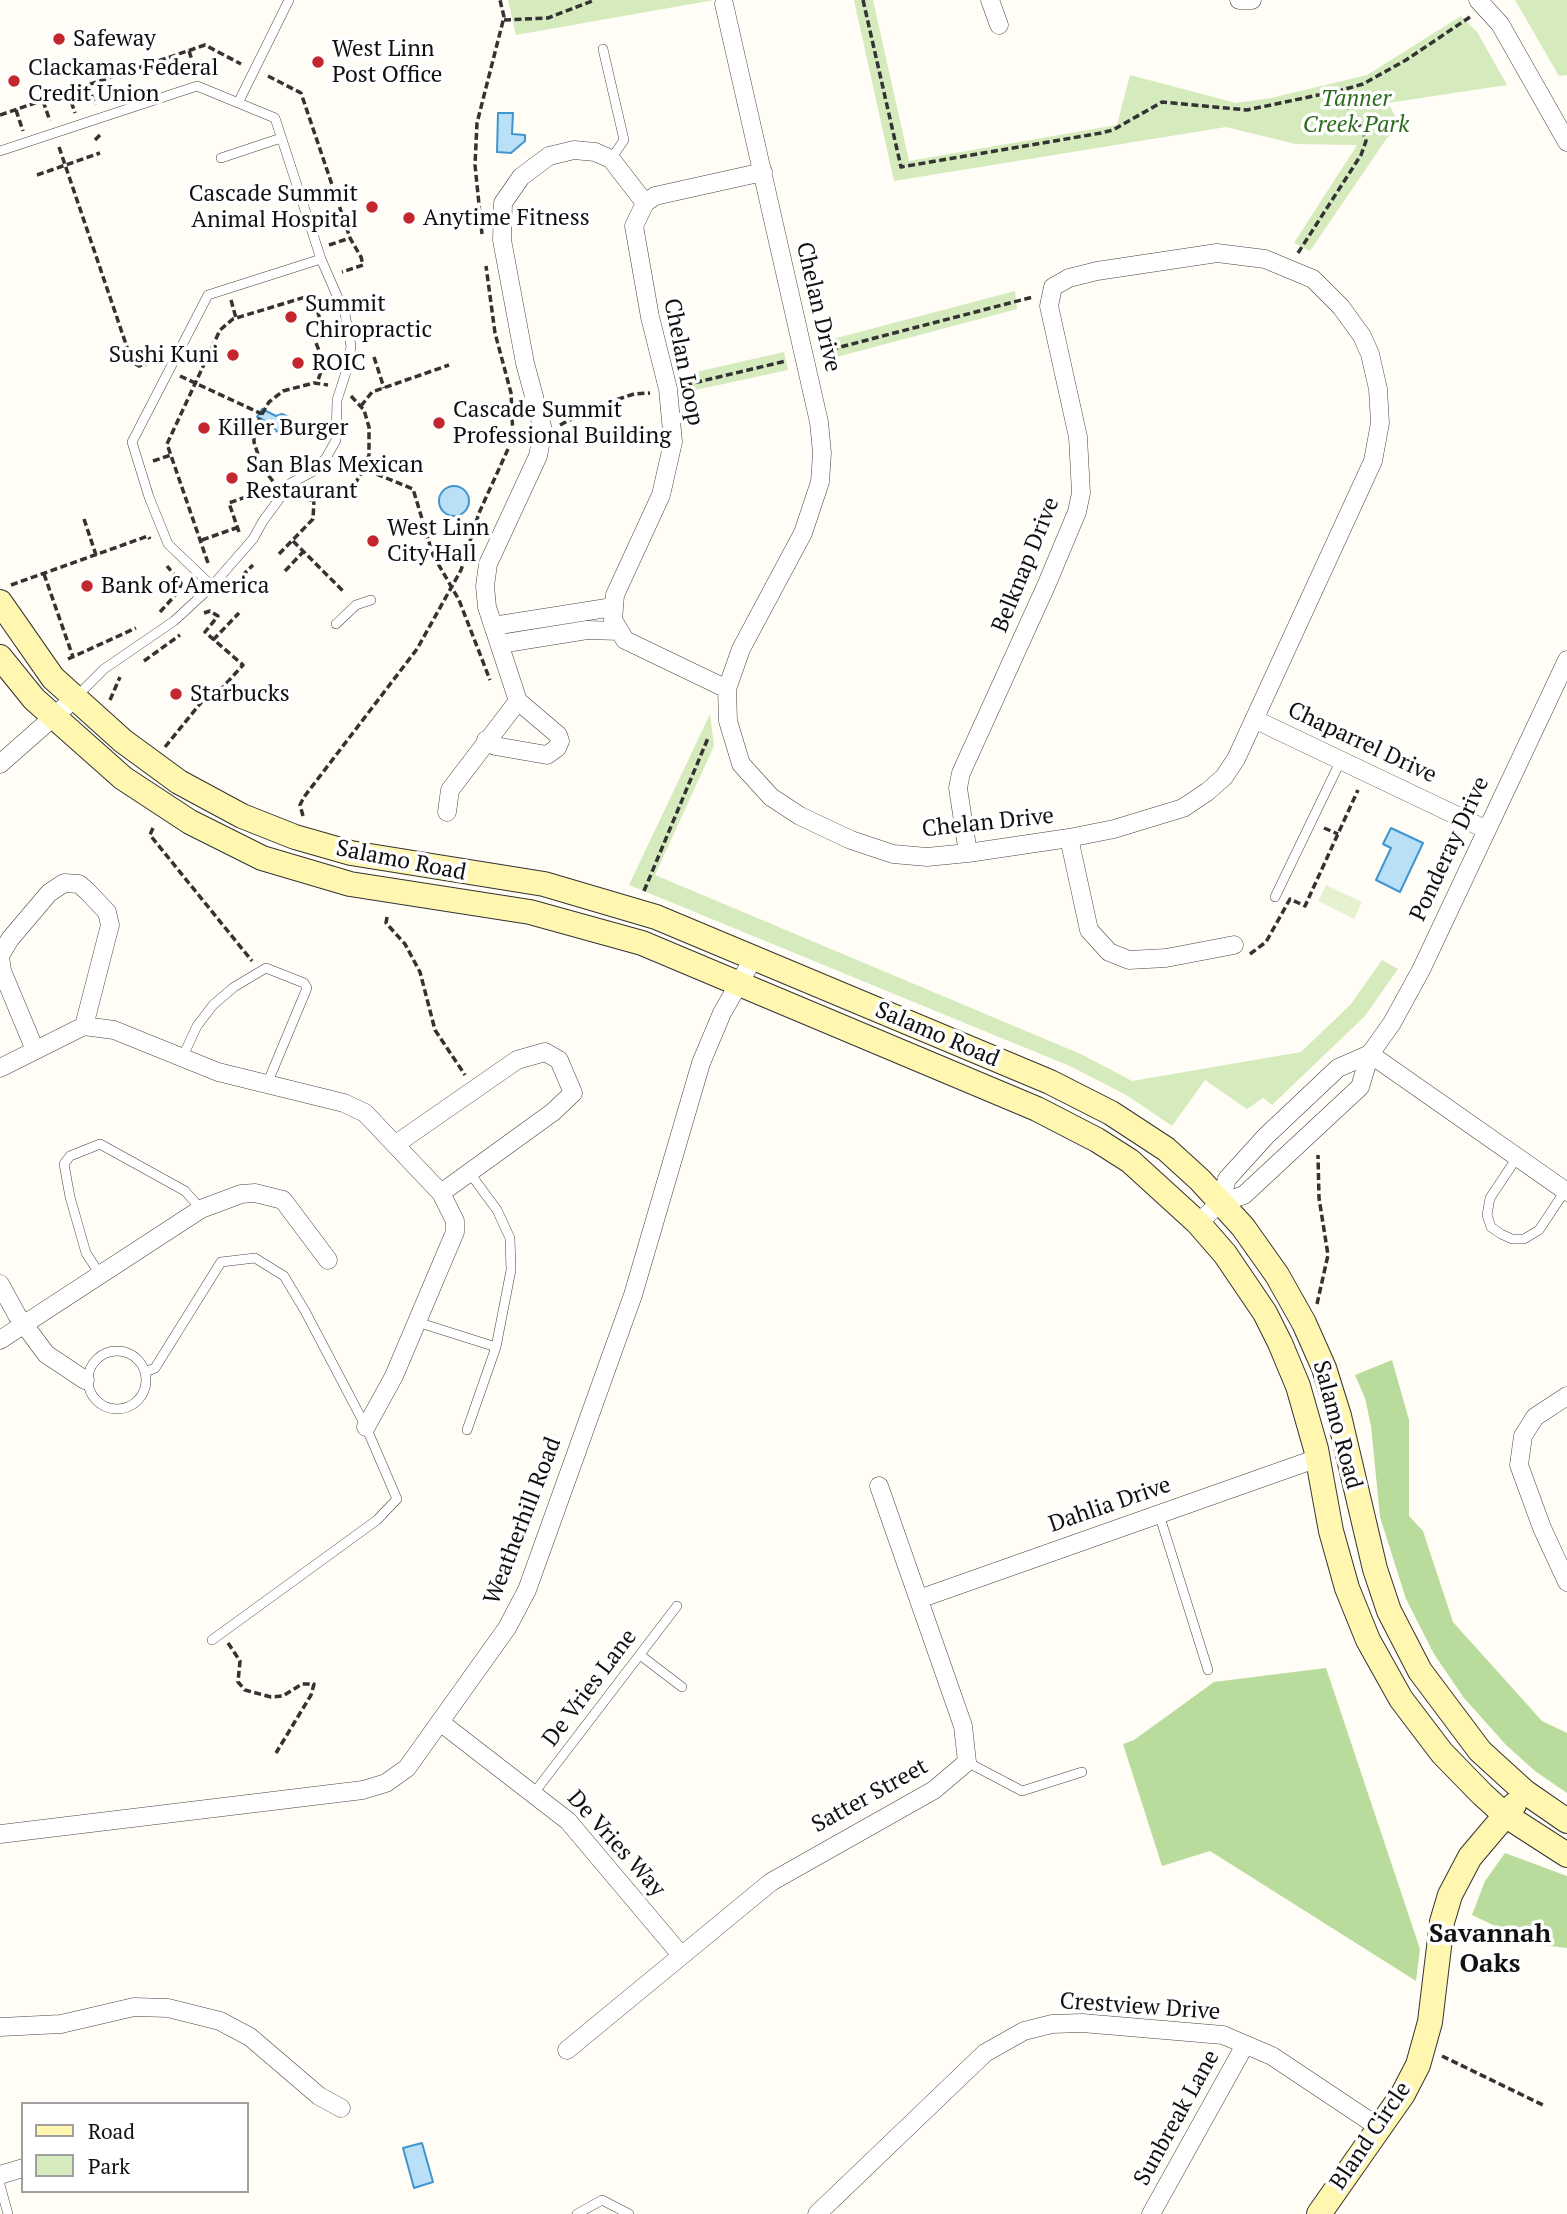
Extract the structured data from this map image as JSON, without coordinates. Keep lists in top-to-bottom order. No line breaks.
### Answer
{"streets":{"main road":["Salamo Road","Bland Circle"],"street":["Chelan Drive","Chelan Loop","Belknap Drive","Chaparrel Drive","Ponderay Drive","Dahlia Drive","Weatherhill Road","Satter Street","De Vries Way","Crestview Drive","Sunbreak Lane"],"lane":["De Vries Lane"]},"crossings":[["Chelan Drive","Belknap Drive"],["Chelan Drive","Chaparrel Drive"],["Chaparrel Drive","Ponderay Drive"],["Ponderay Drive","Salamo Road"],["Salamo Road","Dahlia Drive"],["Salamo Road","Weatherhill Road"],["Salamo Road","Bland Circle"],["Weatherhill Road","De Vries Way"],["De Vries Lane","De Vries Way"],["Satter Street","De Vries Way"],["Crestview Drive","Sunbreak Lane"],["Crestview Drive","Bland Circle"]],"districts":["Savannah Oaks"],"parks":["Tanner Creek Park"],"places":["Safeway","West Linn Post Office","Clackamas Federal Credit Union","Cascade Summit Animal Hospital","Anytime Fitness","Summit Chiropractic","Sushi Kuni","ROIC","Cascade Summit Professional Building","Killer Burger","San Blas Mexican Restaurant","West Linn City Hall","Bank of America","Starbucks"],"legend":["Road","Park"]}
